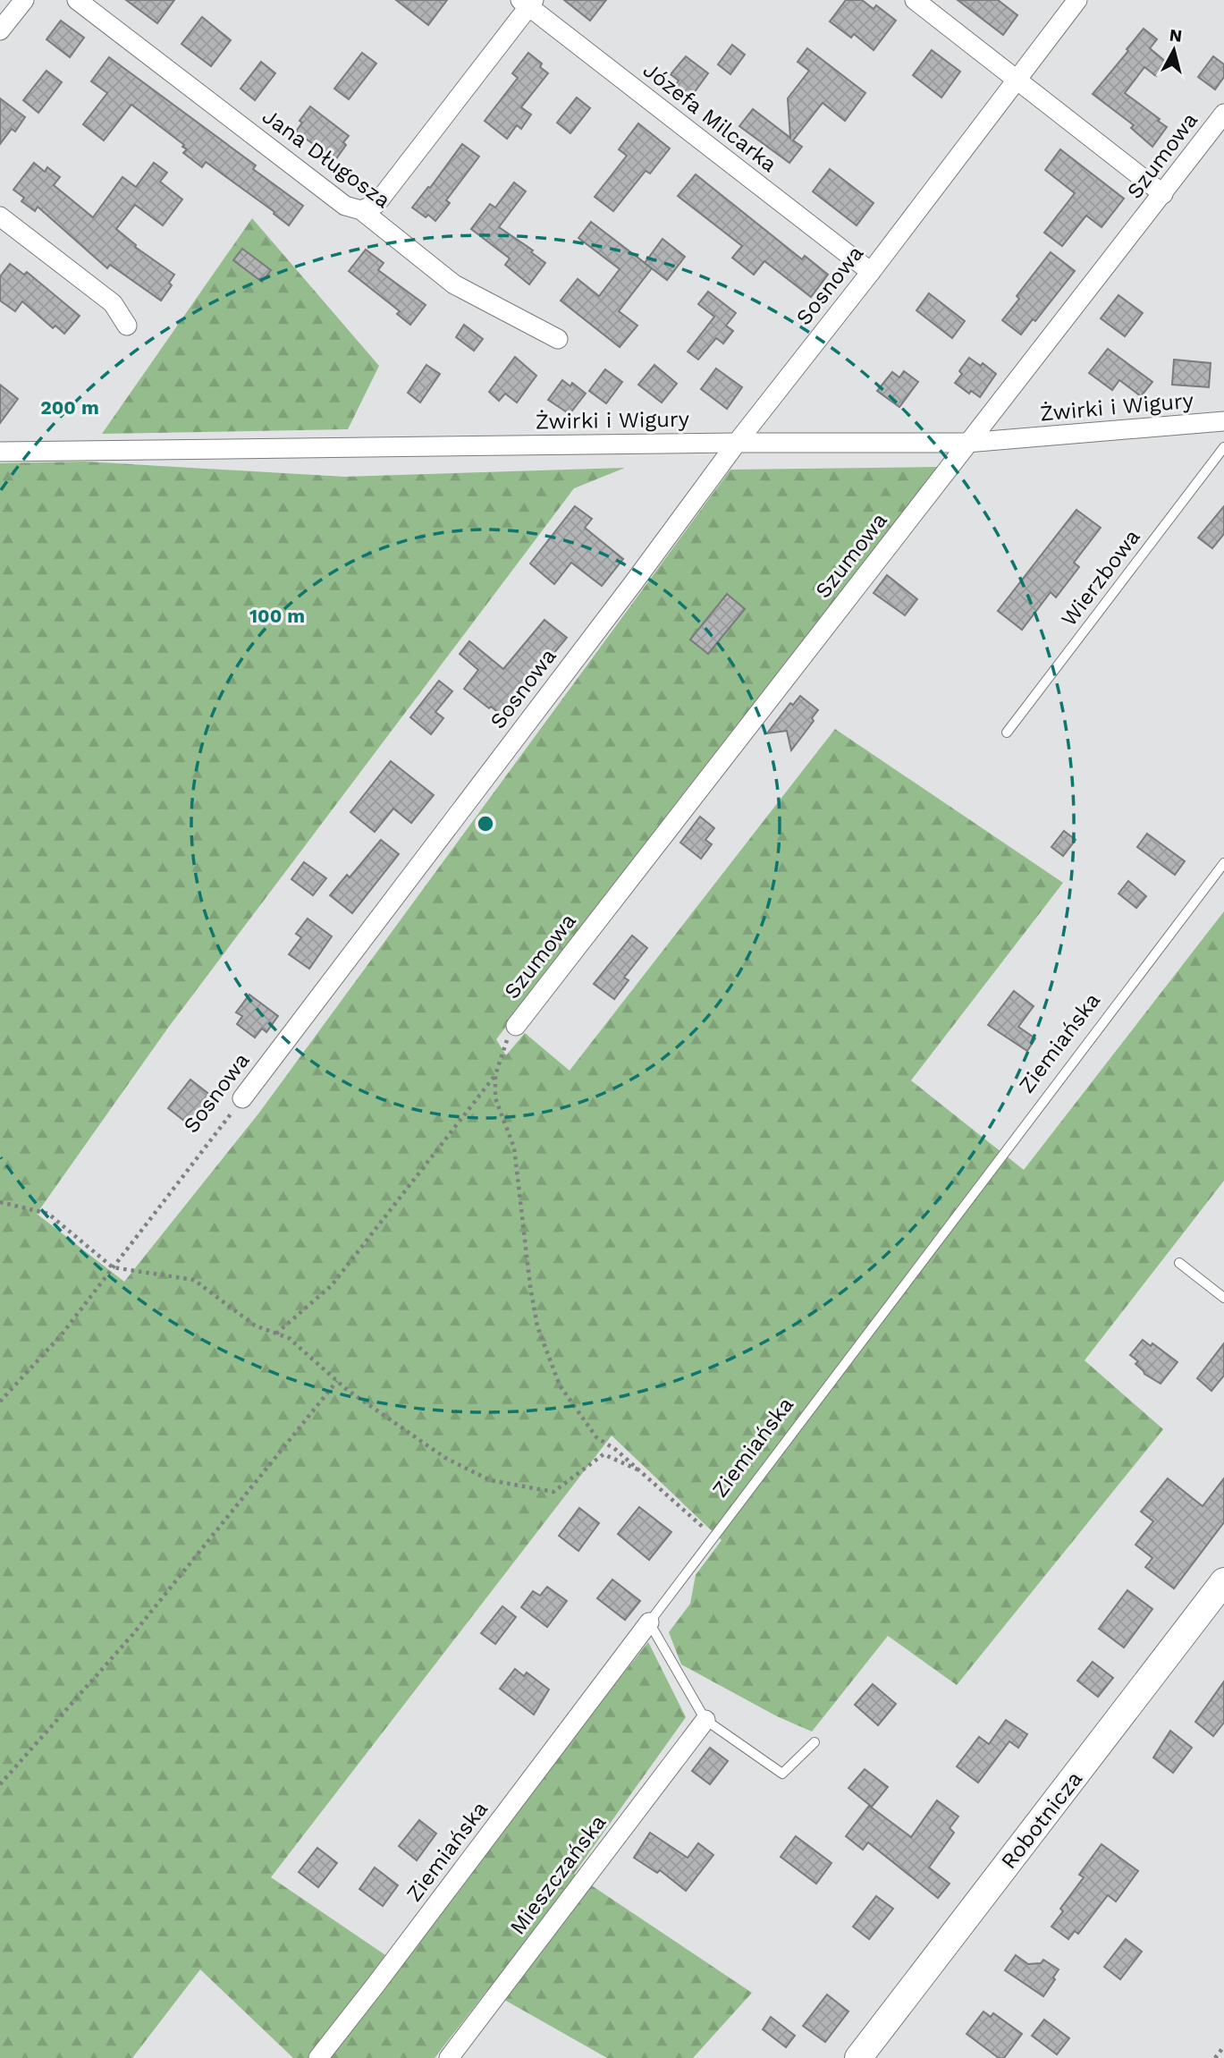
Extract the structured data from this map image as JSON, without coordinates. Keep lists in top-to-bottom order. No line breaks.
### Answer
{"streets":{"street":["Józefa Milcarka","Szumowa","Jana Długosza","Sosnowa","Żwirki i Wigury","Ziemiańska","Robotnicza","Mieszczańska"],"lane":["Wierzbowa"]},"crossings":[["Józefa Milcarka","Sosnowa"],["Szumowa","Żwirki i Wigury"],["Sosnowa","Żwirki i Wigury"]],"north":"top","rings":["200 m","100 m"]}
